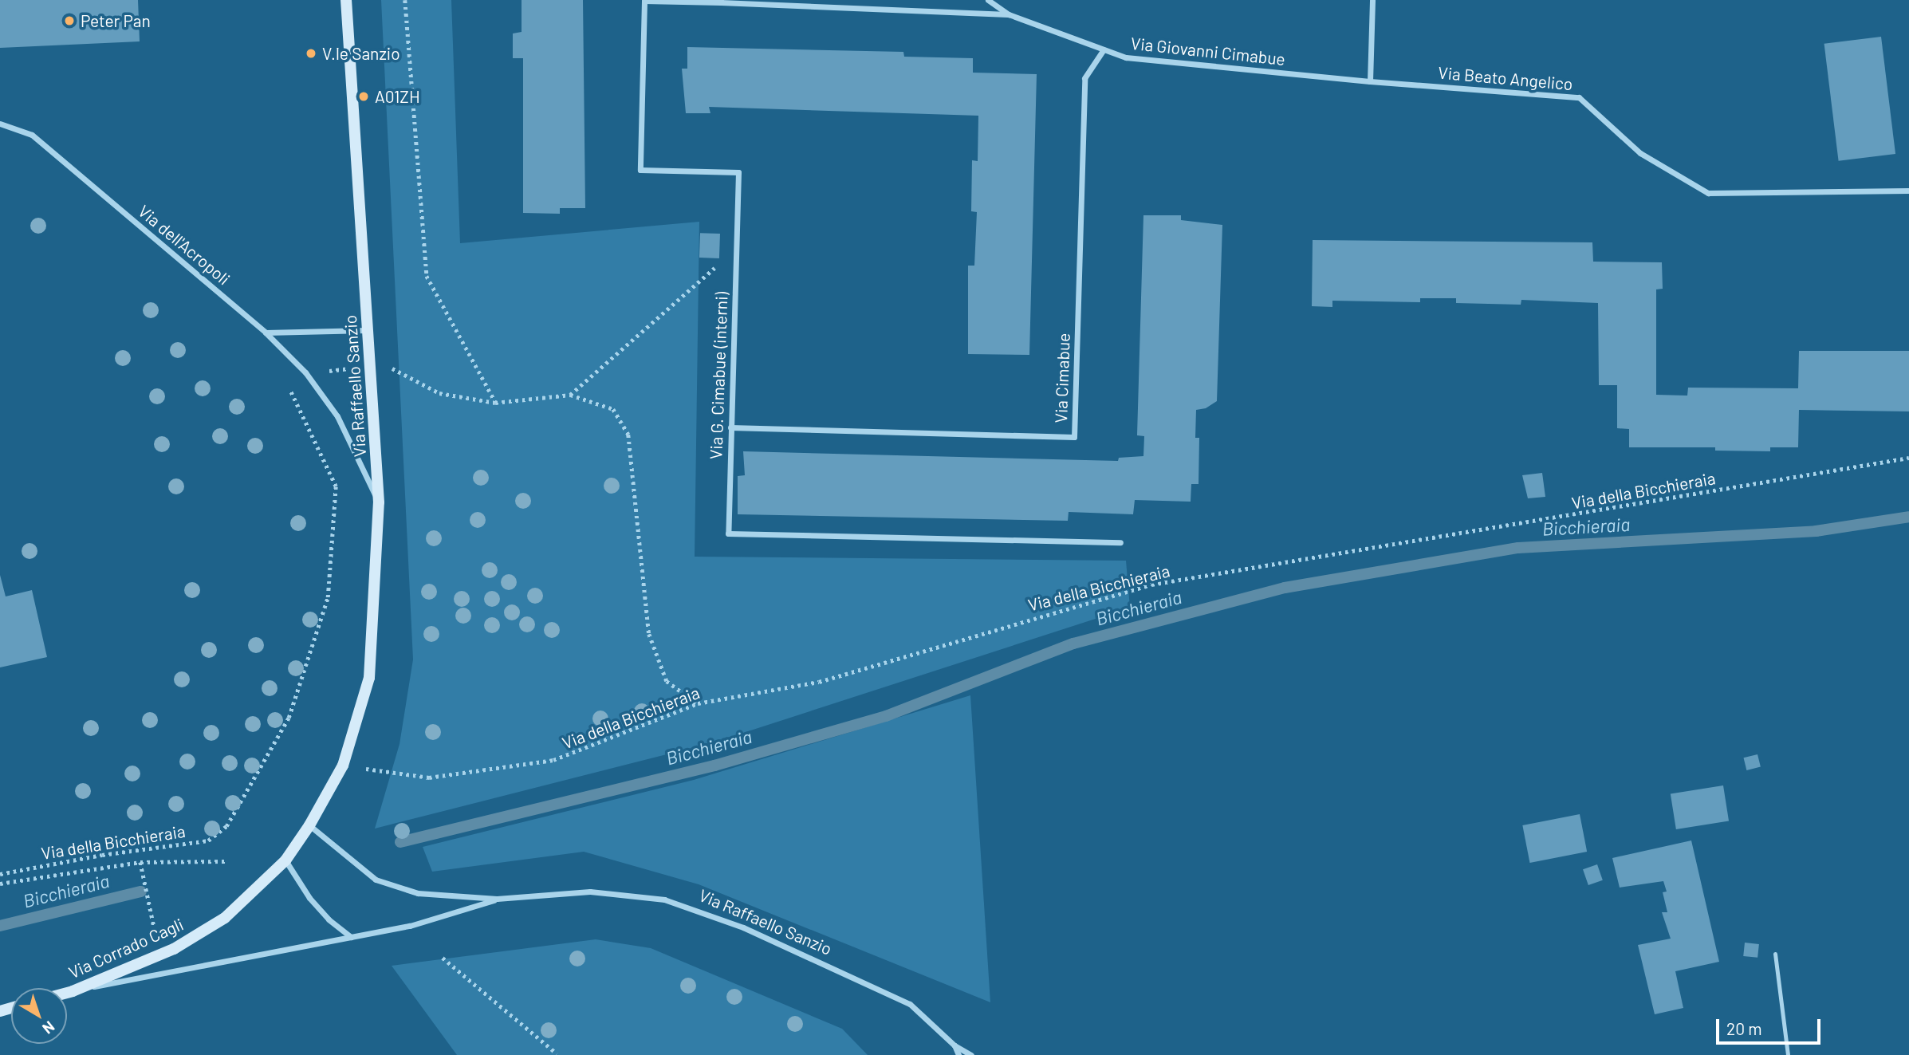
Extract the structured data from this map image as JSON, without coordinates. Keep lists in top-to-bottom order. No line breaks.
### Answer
{"streets":{"main road":["Via Raffaello Sanzio","Via Corrado Cagli"],"street":["Via Giovanni Cimabue","Via Beato Angelico","Via dell'Acropoli","Via G. Cimabue (interni)","Via Cimabue"],"path":["Via della Bicchieraia"]},"crossings":[["Via Giovanni Cimabue","Via Beato Angelico"],["Via Giovanni Cimabue","Via Cimabue"],["Via dell'Acropoli","Via Raffaello Sanzio"],["Via dell'Acropoli","Via della Bicchieraia"],["Via G. Cimabue (interni)","Via Cimabue"],["Via Raffaello Sanzio","Via della Bicchieraia"],["Via Raffaello Sanzio","Via Corrado Cagli"],["Via della Bicchieraia","Via Corrado Cagli"]],"water":["Bicchieraia"],"places":["Peter Pan","V.le Sanzio","A01ZH"],"scale_bar":"20 m","north":"bottom right"}
